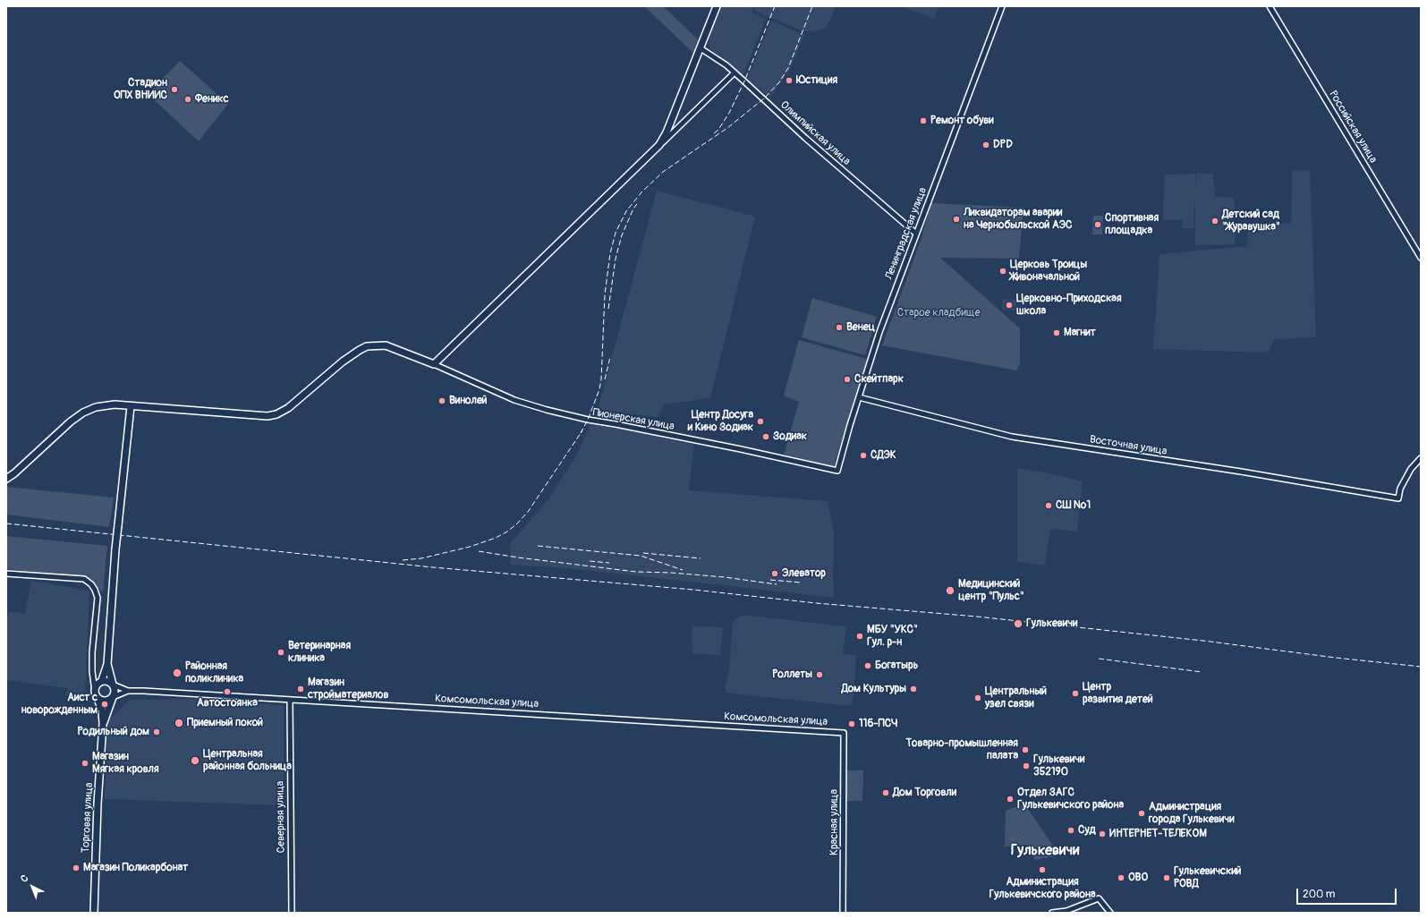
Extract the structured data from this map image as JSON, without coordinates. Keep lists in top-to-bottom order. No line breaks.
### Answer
{"streets":{"main road":["Торговая улица"],"street":["Российская улица","Олимпийская улица","Ленинградская улица","Пионерская улица","Восточная улица","Комсомольская улица","Северная улица","Красная улица"]},"crossings":[["Олимпийская улица","Ленинградская улица"],["Ленинградская улица","Пионерская улица"],["Ленинградская улица","Восточная улица"],["Комсомольская улица","Северная улица"],["Комсомольская улица","Торговая улица"],["Комсомольская улица","Красная улица"]],"districts":["Гулькевичи"],"parks":["Старое кладбище"],"places":["Юстиция","Стадион ОПХ ВНИИС","Феникс","Ремонт обуви","DPD","Ликвидаторам аварии на Чернобыльской АЭС","Детский сад \"Журавушка\"","Спортивная площадка","Церковь Троицы Живоначальной","Церковно-Приходская школа","Венец","Магнит","Скейтпарк","Винолей","Центр Досуга и Кино Зодиак","Зодиак","СДЭК","СШ №1","Элеватор","Медицинский центр \"Пульс\"","Гулькевичи","МБУ \"УКС\" Гул. р-н","Ветеринарная клиника","Богатырь","Районная поликлиника","Роллеты","Магазин стройматериалов","Дом Культуры","Автостоянка","Центр развития детей","Центральный узел связи","Аист с новорожденным","Приемный покой","116-ПСЧ","Родильный дом","Товарно-промышленная палата","Центральная районная больница","Магазин Мягкая кровля","Гулькевичи 352190","Дом Торговли","Отдел ЗАГС Гулькевичского района","Администрация города Гулькевичи","Суд","ИНТЕРНЕТ-ТЕЛЕКОМ","Магазин Поликарбонат","Администрация Гулькевичского района","ОВО","Гулькевичский РОВД"],"scale_bar":"200 m","north":"top left"}
